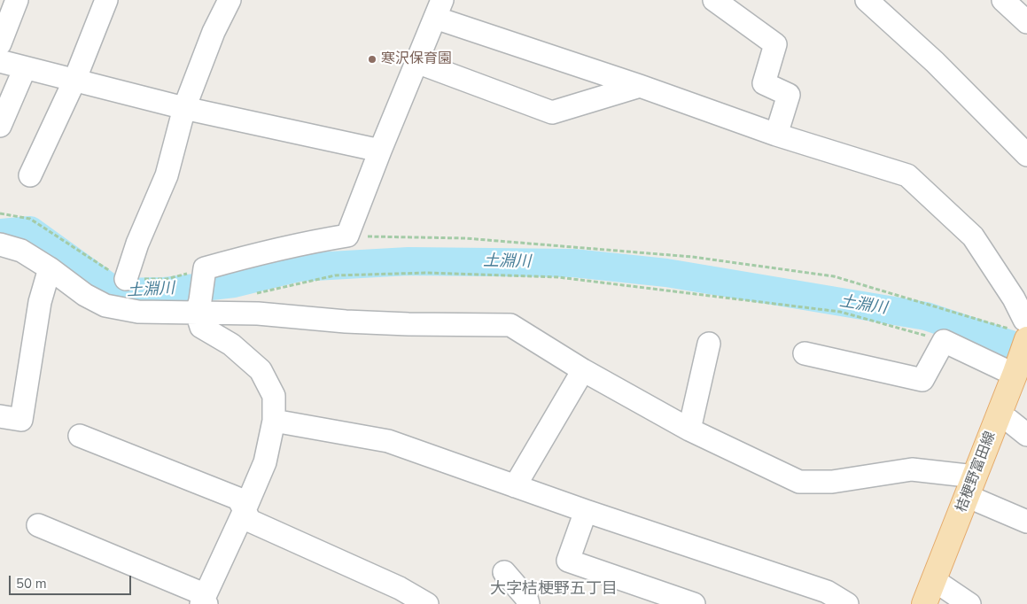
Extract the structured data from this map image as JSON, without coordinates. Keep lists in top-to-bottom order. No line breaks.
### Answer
{"streets":{"main road":["桔梗野富田線"]},"districts":["大字桔梗野五丁目"],"water":["土淵川"],"places":["寒沢保育園"],"scale_bar":"50 m"}
